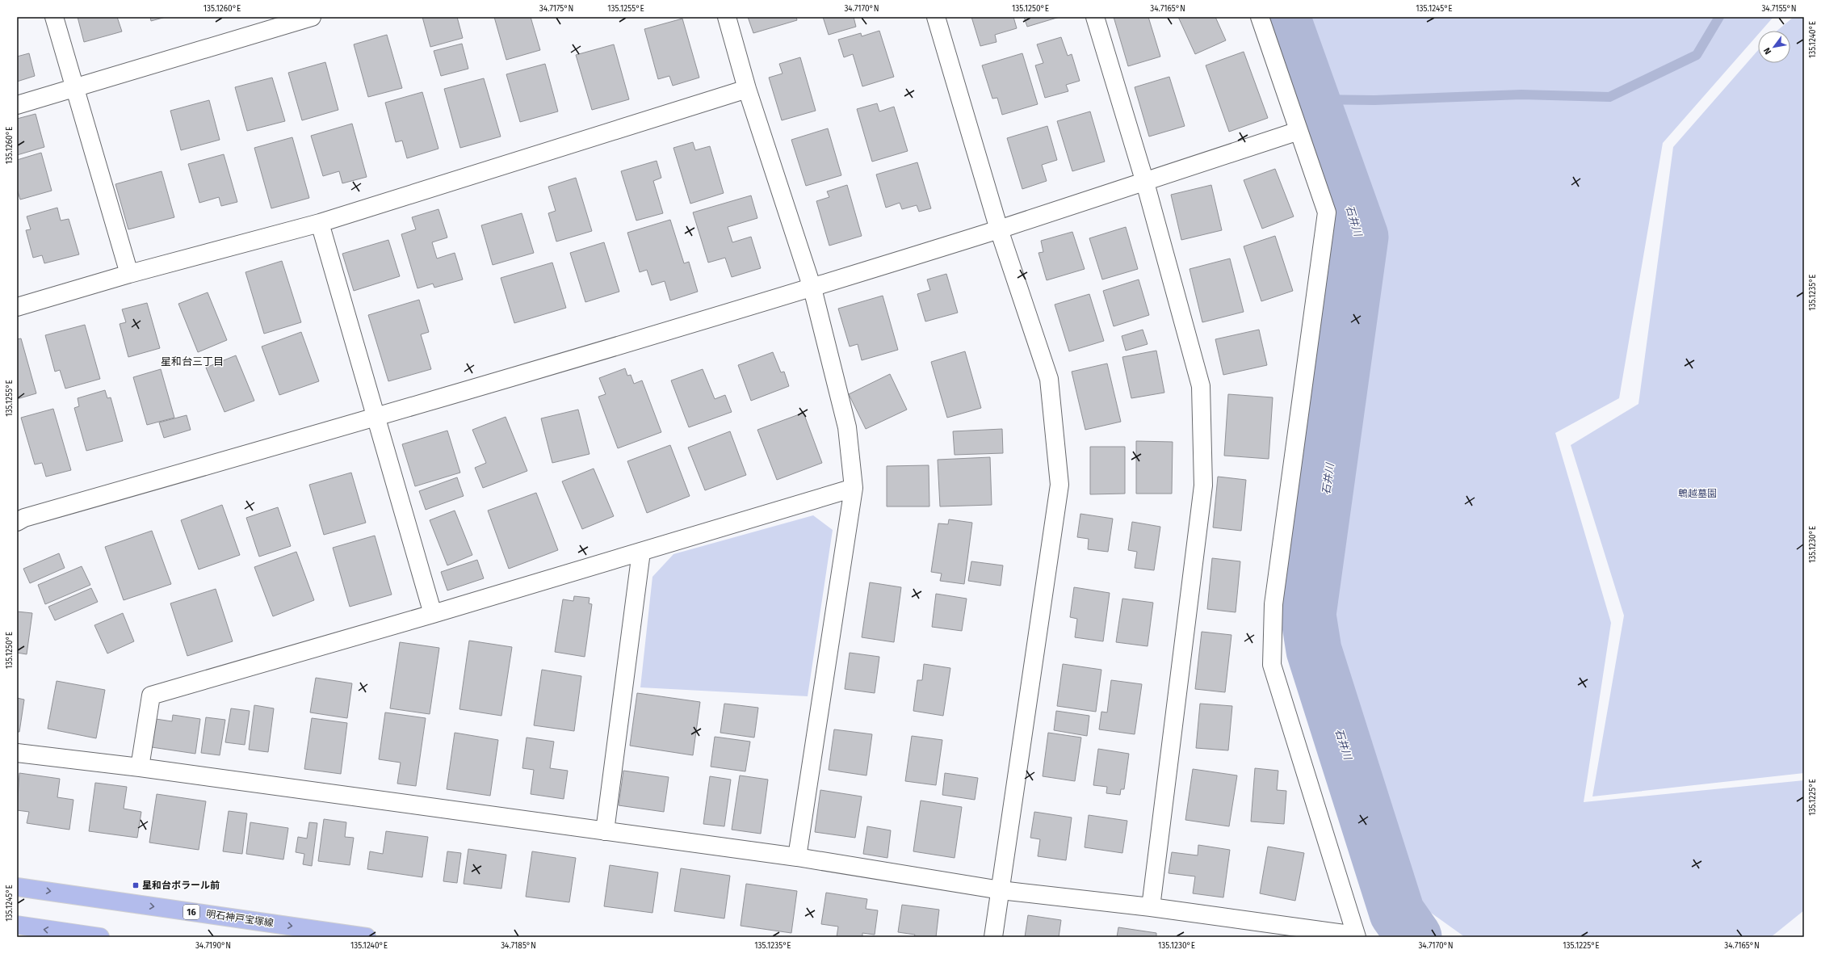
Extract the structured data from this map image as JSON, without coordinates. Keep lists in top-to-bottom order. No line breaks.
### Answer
{"streets":{"main road":["16","明石神戸宝塚線"]},"one_way":["明石神戸宝塚線"],"districts":["星和台三丁目"],"water":["石井川"],"parks":["鵯越墓園"],"places":{"transit":["星和台ポラール前"]},"north":"bottom left","coordinates":["135.1260°E","34.7175°N","135.1255°E","34.7170°N","135.1250°E","34.7165°N","135.1245°E","34.7155°N","135.1240°E","135.1235°E","135.1230°E","135.1225°E","34.7190°N","34.7185°N"]}
